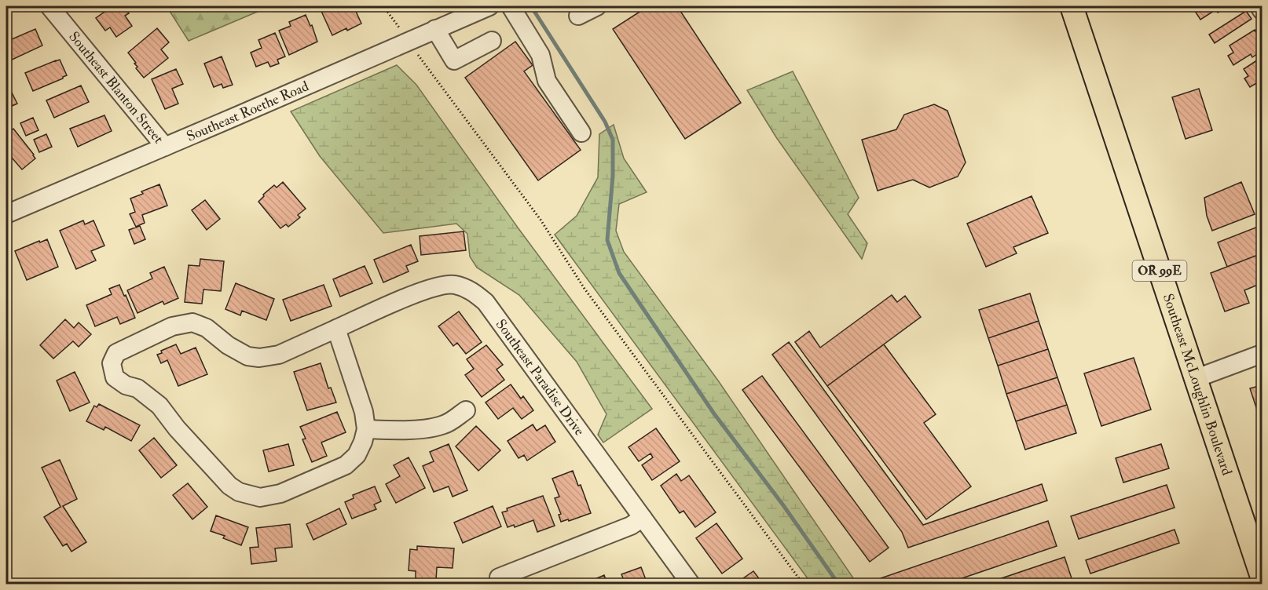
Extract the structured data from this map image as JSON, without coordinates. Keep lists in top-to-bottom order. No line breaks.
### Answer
{"streets":{"main road":["OR 99E","Southeast McLoughlin Boulevard"],"street":["Southeast Blanton Street","Southeast Roethe Road","Southeast Paradise Drive"]},"crossings":[["Southeast Blanton Street","Southeast Roethe Road"]]}
